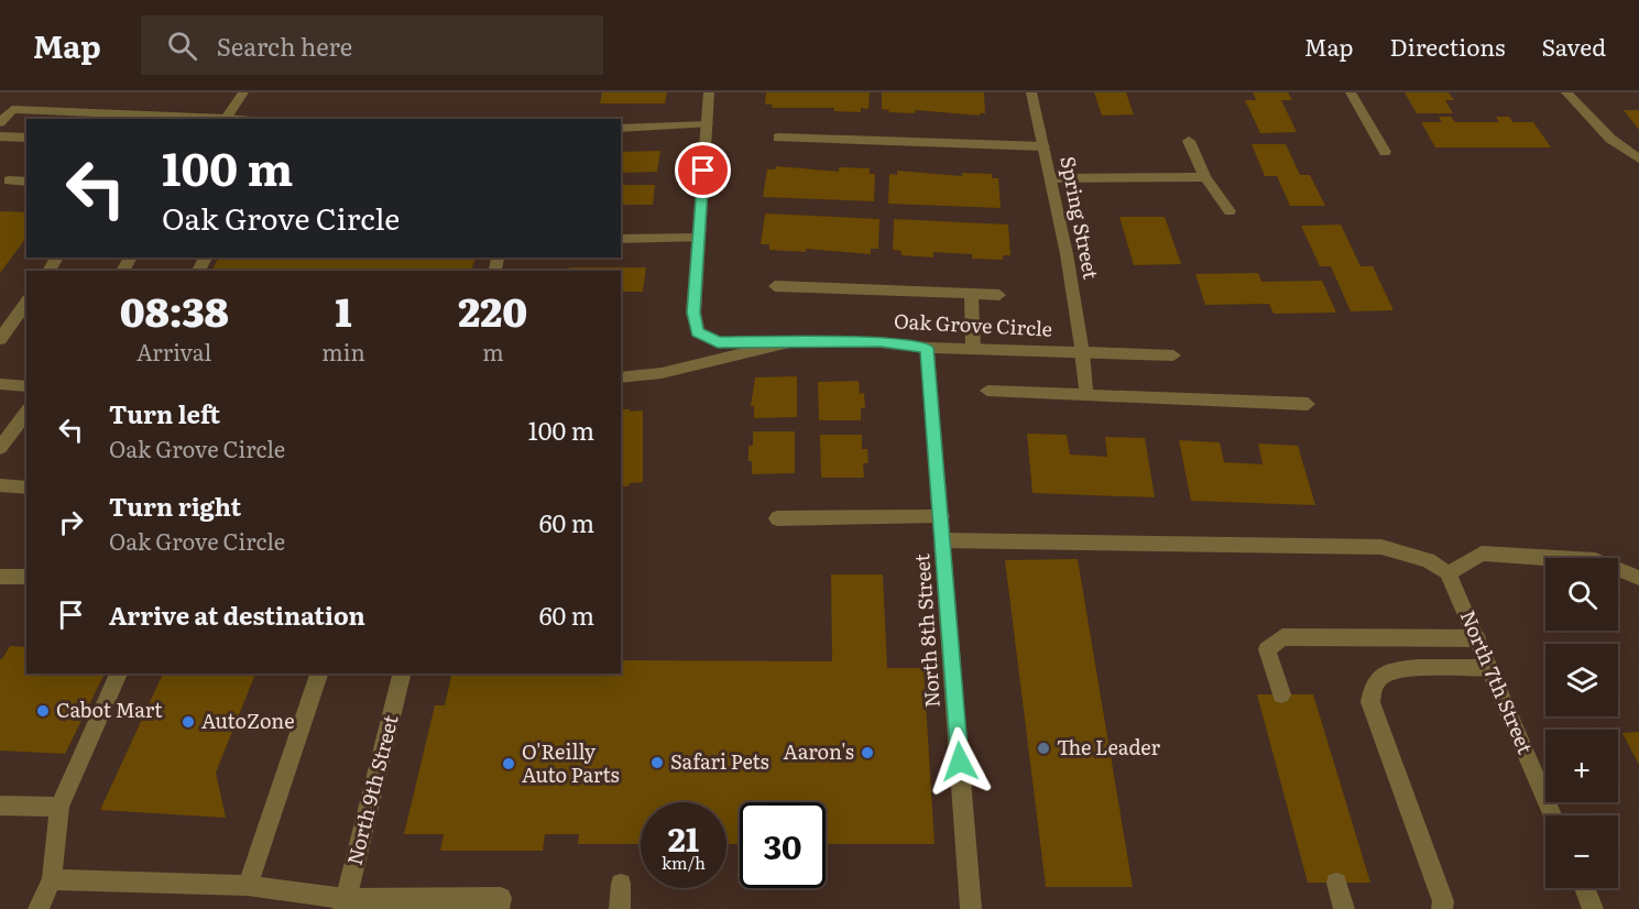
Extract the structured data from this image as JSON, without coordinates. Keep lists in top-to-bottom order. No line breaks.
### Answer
{"streets":{"street":["Spring Street","Oak Grove Circle","North 8th Street","North 7th Street","North 9th Street"]},"crossings":[["Spring Street","Oak Grove Circle"],["Oak Grove Circle","North 8th Street"]],"places":["Cabot Mart","AutoZone","The Leader","Aaron's","Safari Pets","O'Reilly Auto Parts"],"page":{"header":"Map","search":"Search here","nav":["Map","Directions","Saved"],"turn":["100 m","Oak Grove Circle"],"eta":["08:38","Arrival","1","min","220","m"],"list":[{"name":"Turn left","note":"Oak Grove Circle","value":"100 m"},{"name":"Turn right","note":"Oak Grove Circle","value":"60 m"},{"name":"Arrive at destination","value":"60 m"}],"map_buttons":["+","−"],"speed":"21 km/h","limit":"30"}}
